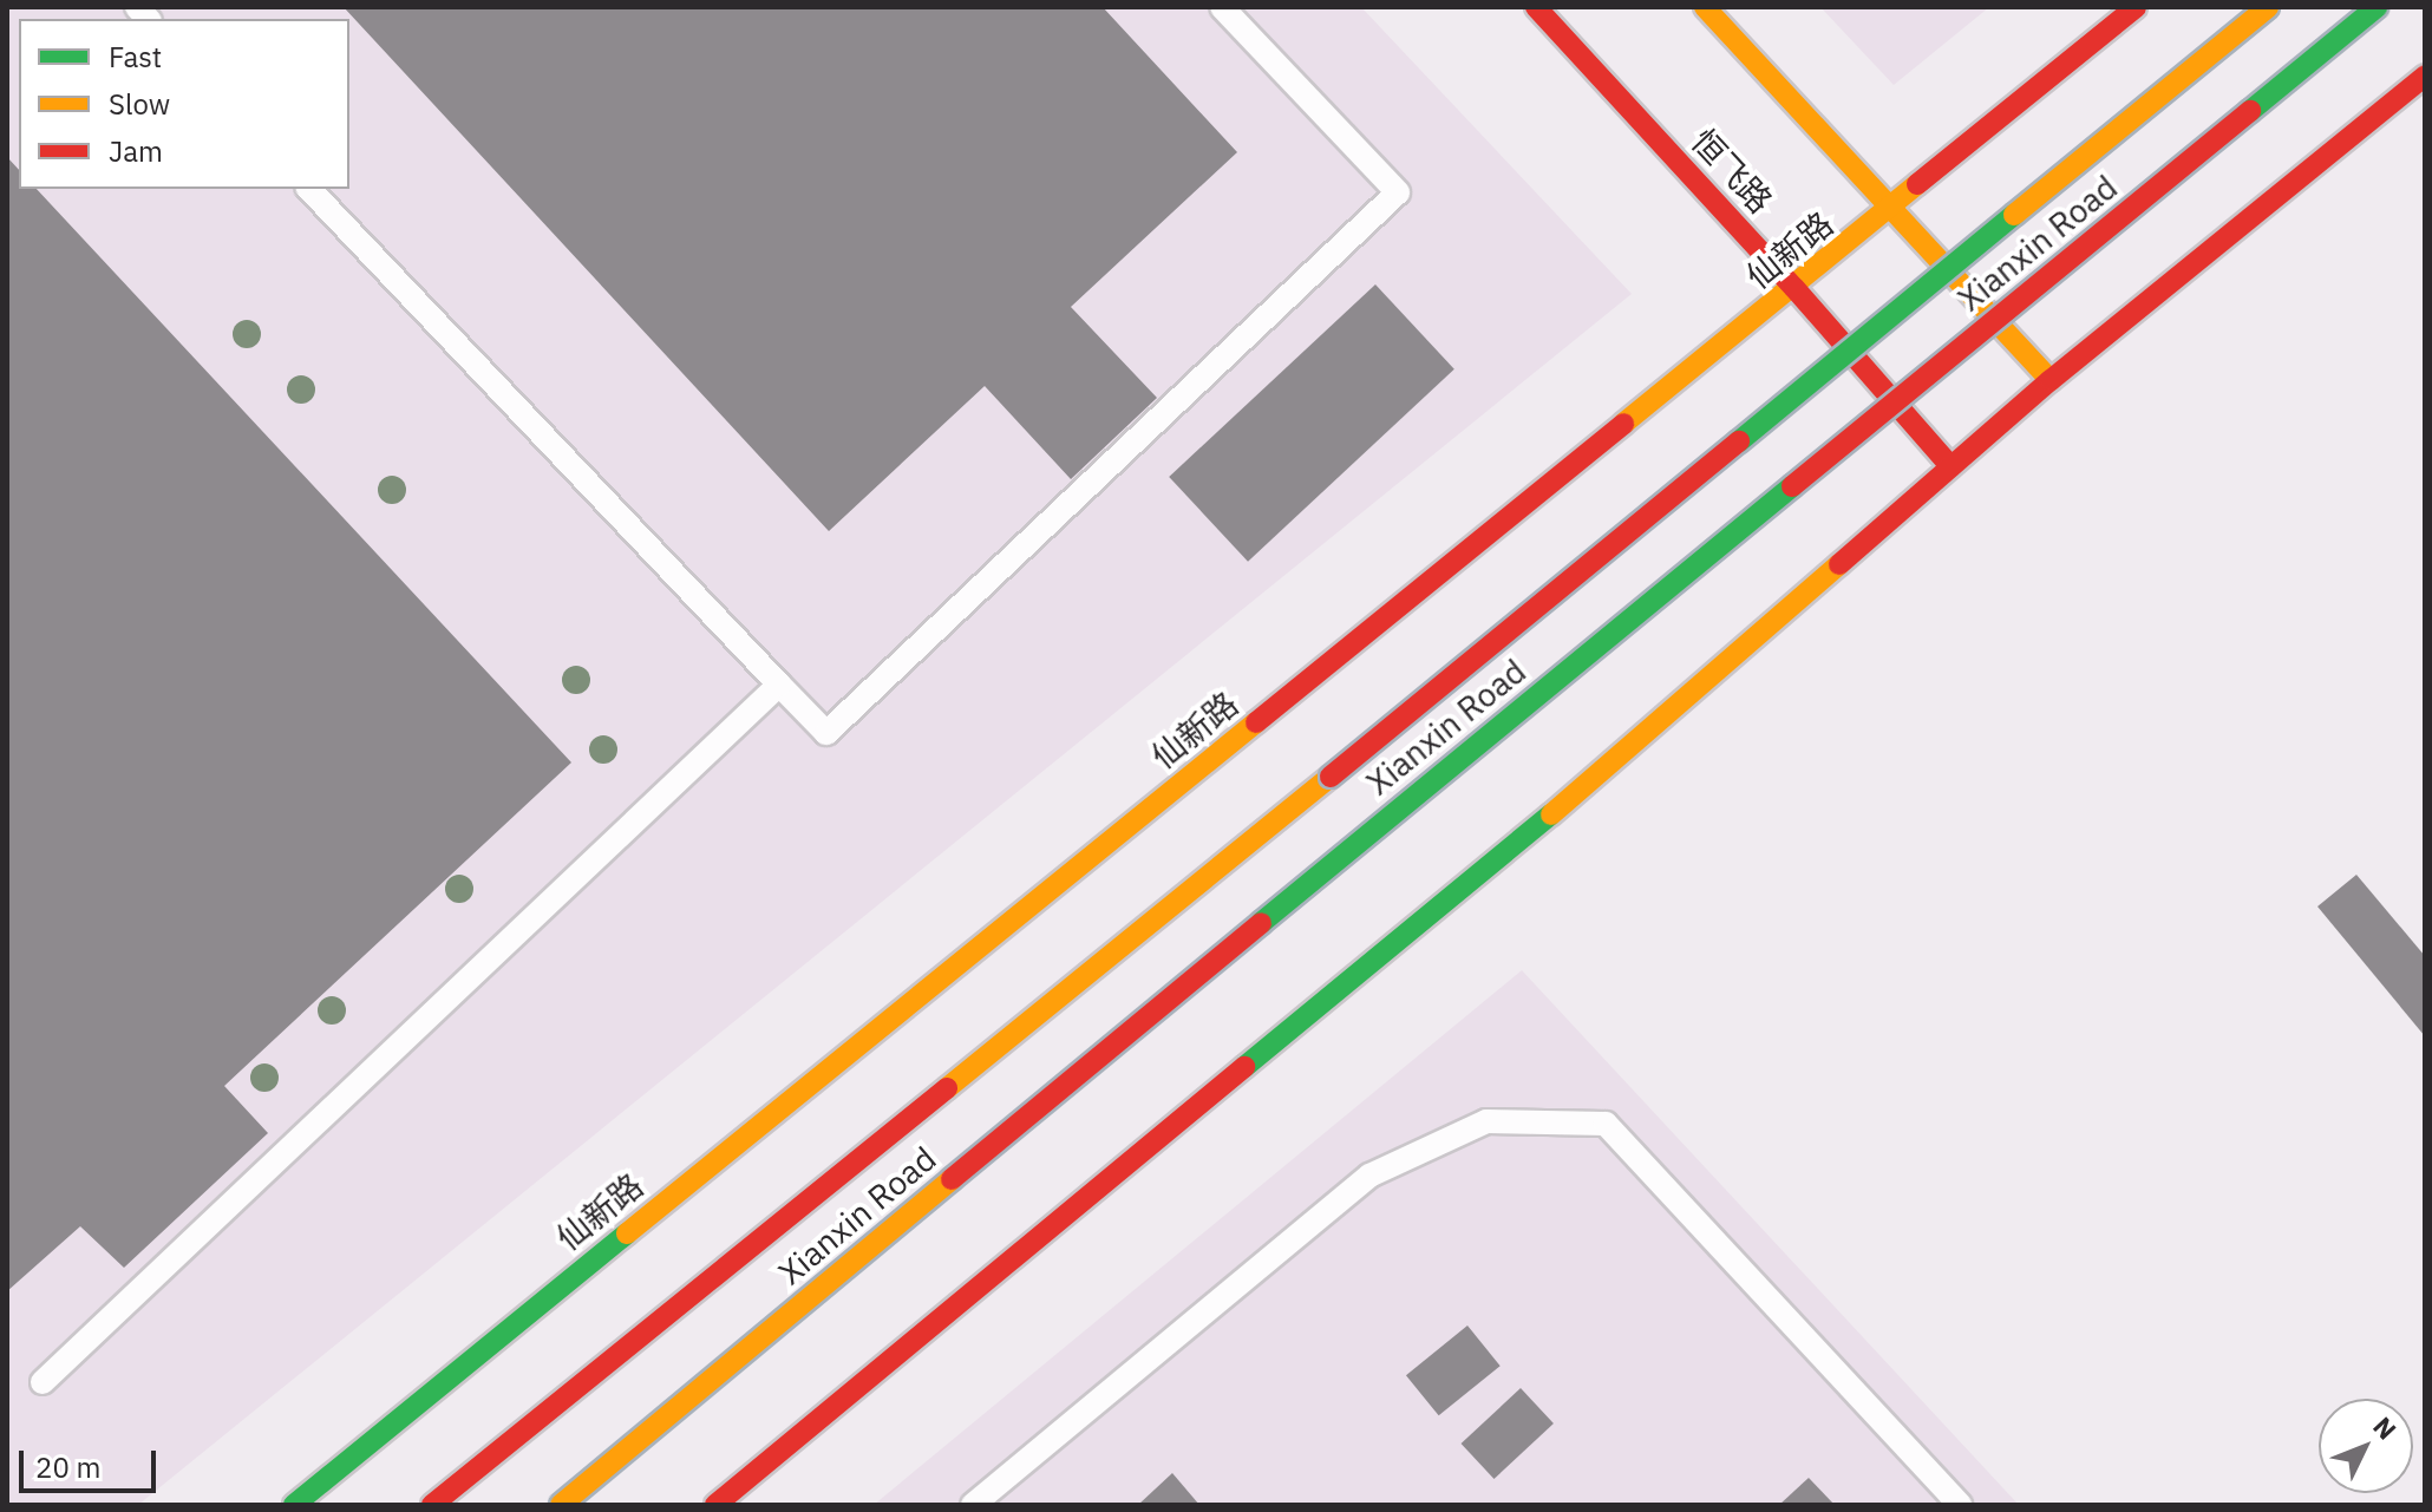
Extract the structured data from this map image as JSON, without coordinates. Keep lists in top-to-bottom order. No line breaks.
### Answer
{"streets":{"main road":["恒飞路","Xianxin Road","仙新路"]},"crossings":[["恒飞路","仙新路"]],"legend":["Fast","Slow","Jam"],"scale_bar":"20 m","north":"top right"}
